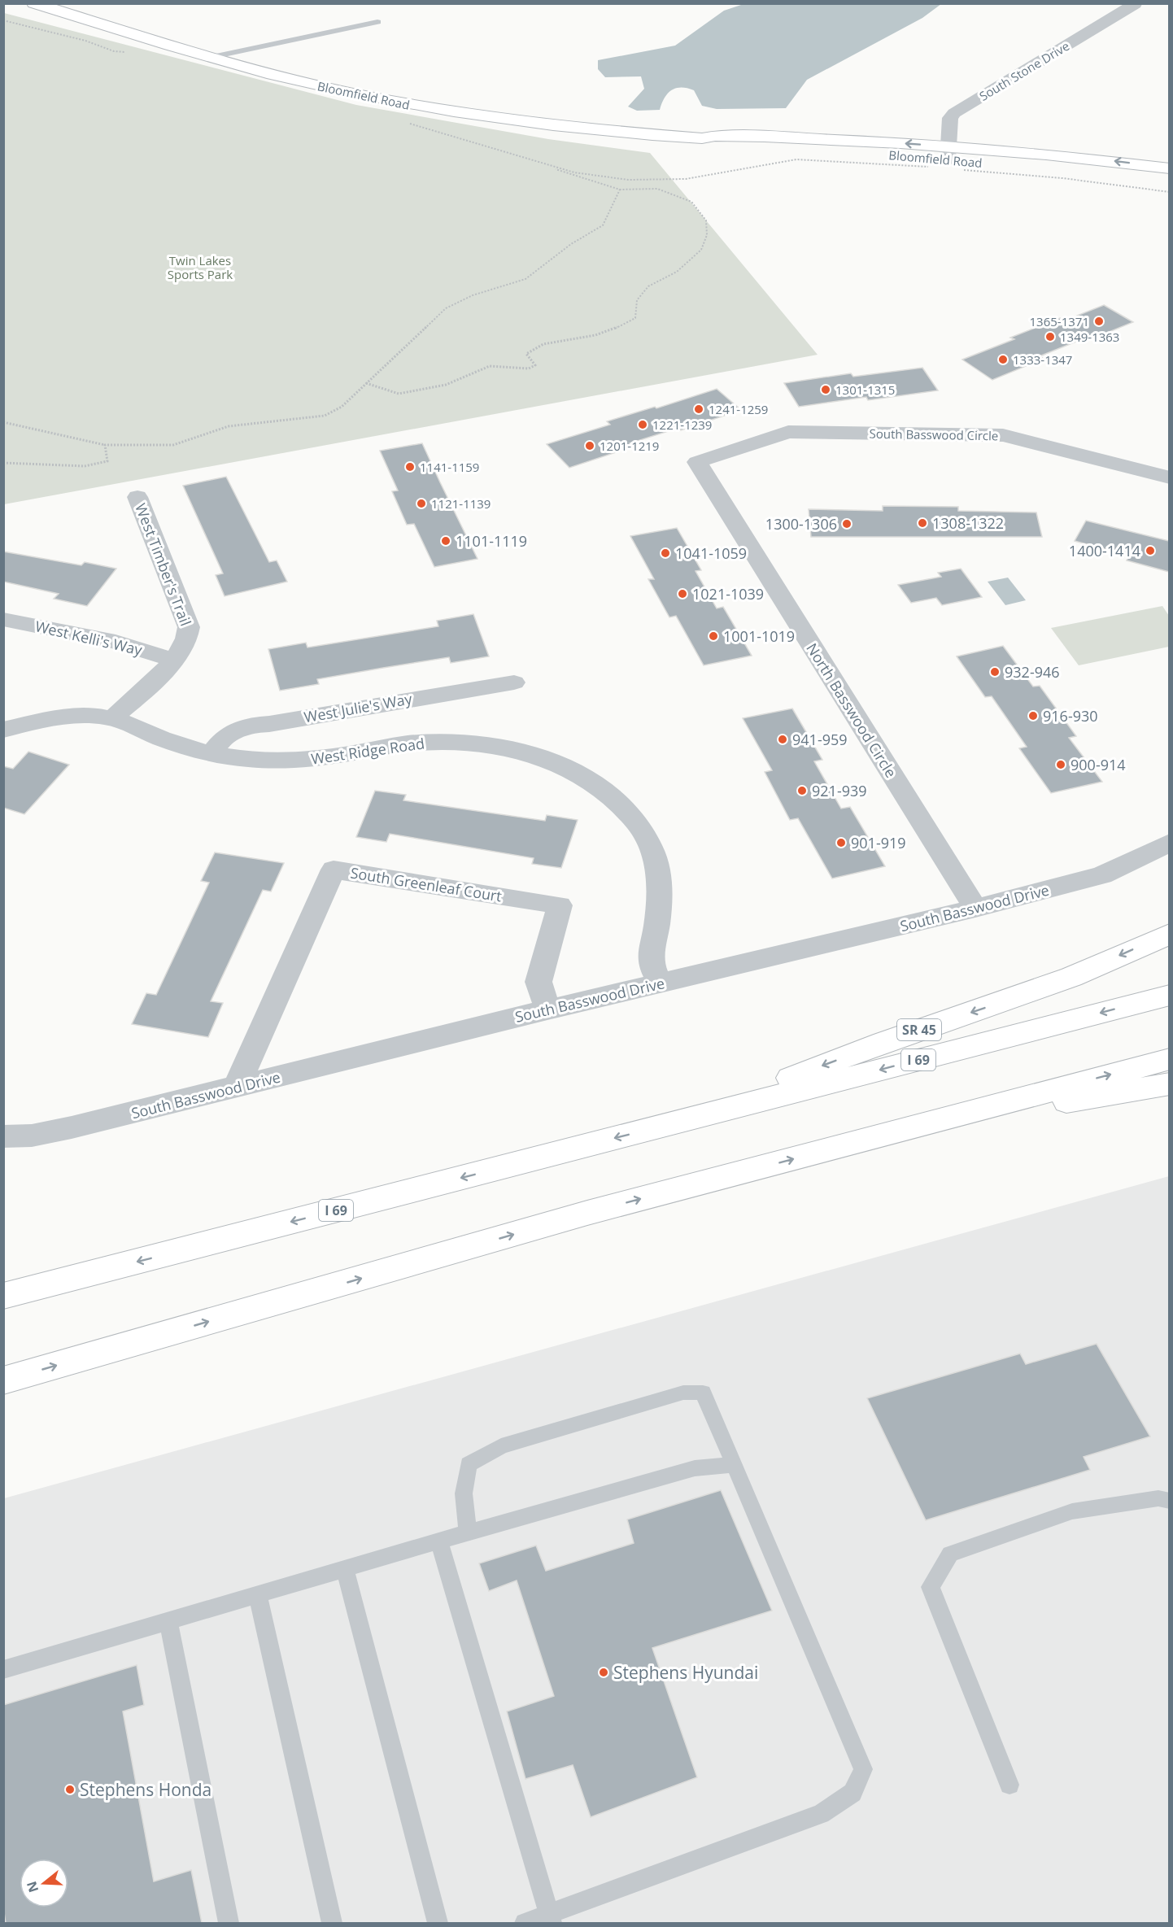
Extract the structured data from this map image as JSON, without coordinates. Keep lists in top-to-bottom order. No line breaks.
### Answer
{"streets":{"main road":["Bloomfield Road","SR 45","I 69"],"street":["South Stone Drive","South Basswood Circle","West Timber's Trail","West Kelli's Way","West Julie's Way","North Basswood Circle","West Ridge Road","South Greenleaf Court","South Basswood Drive"]},"crossings":[["South Stone Drive","Bloomfield Road"],["South Basswood Circle","North Basswood Circle"],["West Timber's Trail","West Kelli's Way"],["West Timber's Trail","West Ridge Road"],["West Julie's Way","West Ridge Road"],["North Basswood Circle","South Basswood Drive"],["West Ridge Road","South Basswood Drive"],["South Greenleaf Court","South Basswood Drive"],["SR 45","I 69"]],"parks":["Twin Lakes Sports Park"],"places":["1365-1371","1349-1363","1333-1347","1301-1315","1241-1259","1221-1239","1201-1219","1141-1159","1121-1139","1308-1322","1300-1306","1101-1119","1400-1414","1041-1059","1021-1039","1001-1019","932-946","916-930","941-959","900-914","921-939","901-919","Stephens Hyundai","Stephens Honda"],"north":"left"}
